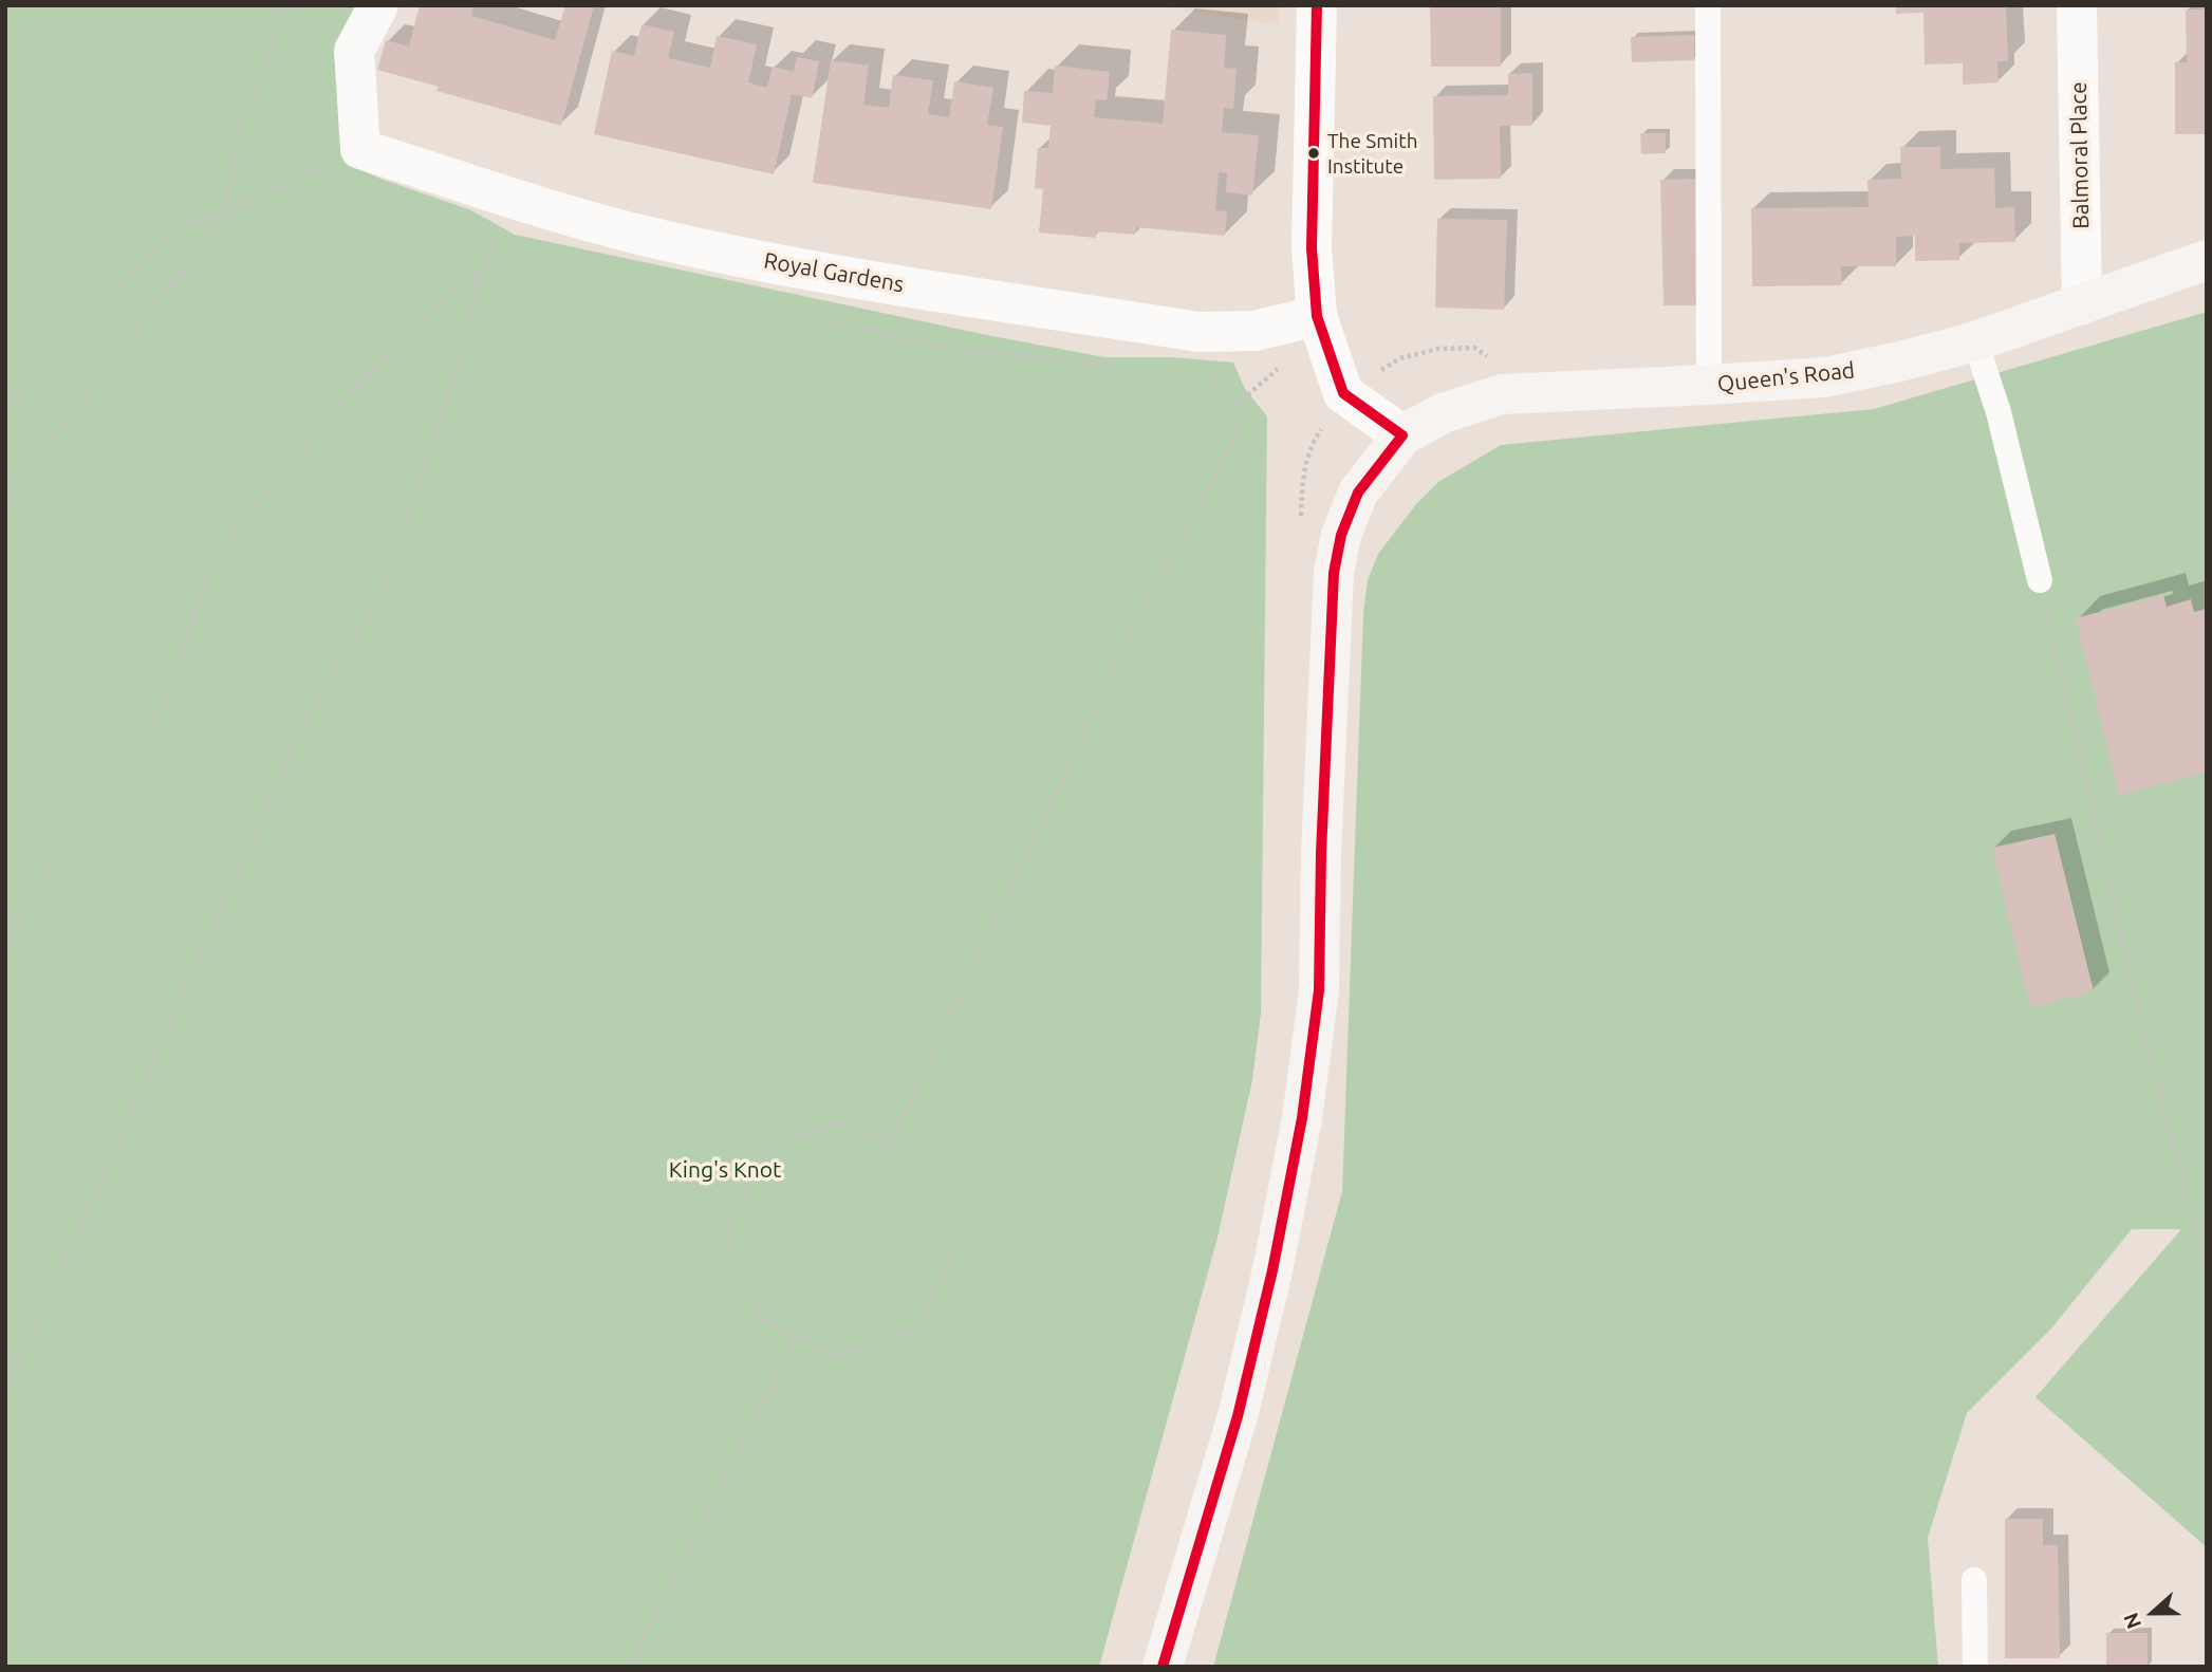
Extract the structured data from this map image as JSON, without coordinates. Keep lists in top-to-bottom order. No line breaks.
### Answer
{"streets":{"main road":["Queen's Road"],"street":["Balmoral Place","Royal Gardens"]},"crossings":[["Balmoral Place","Queen's Road"]],"parks":["King's Knot"],"places":["The Smith Institute"],"north":"left"}
